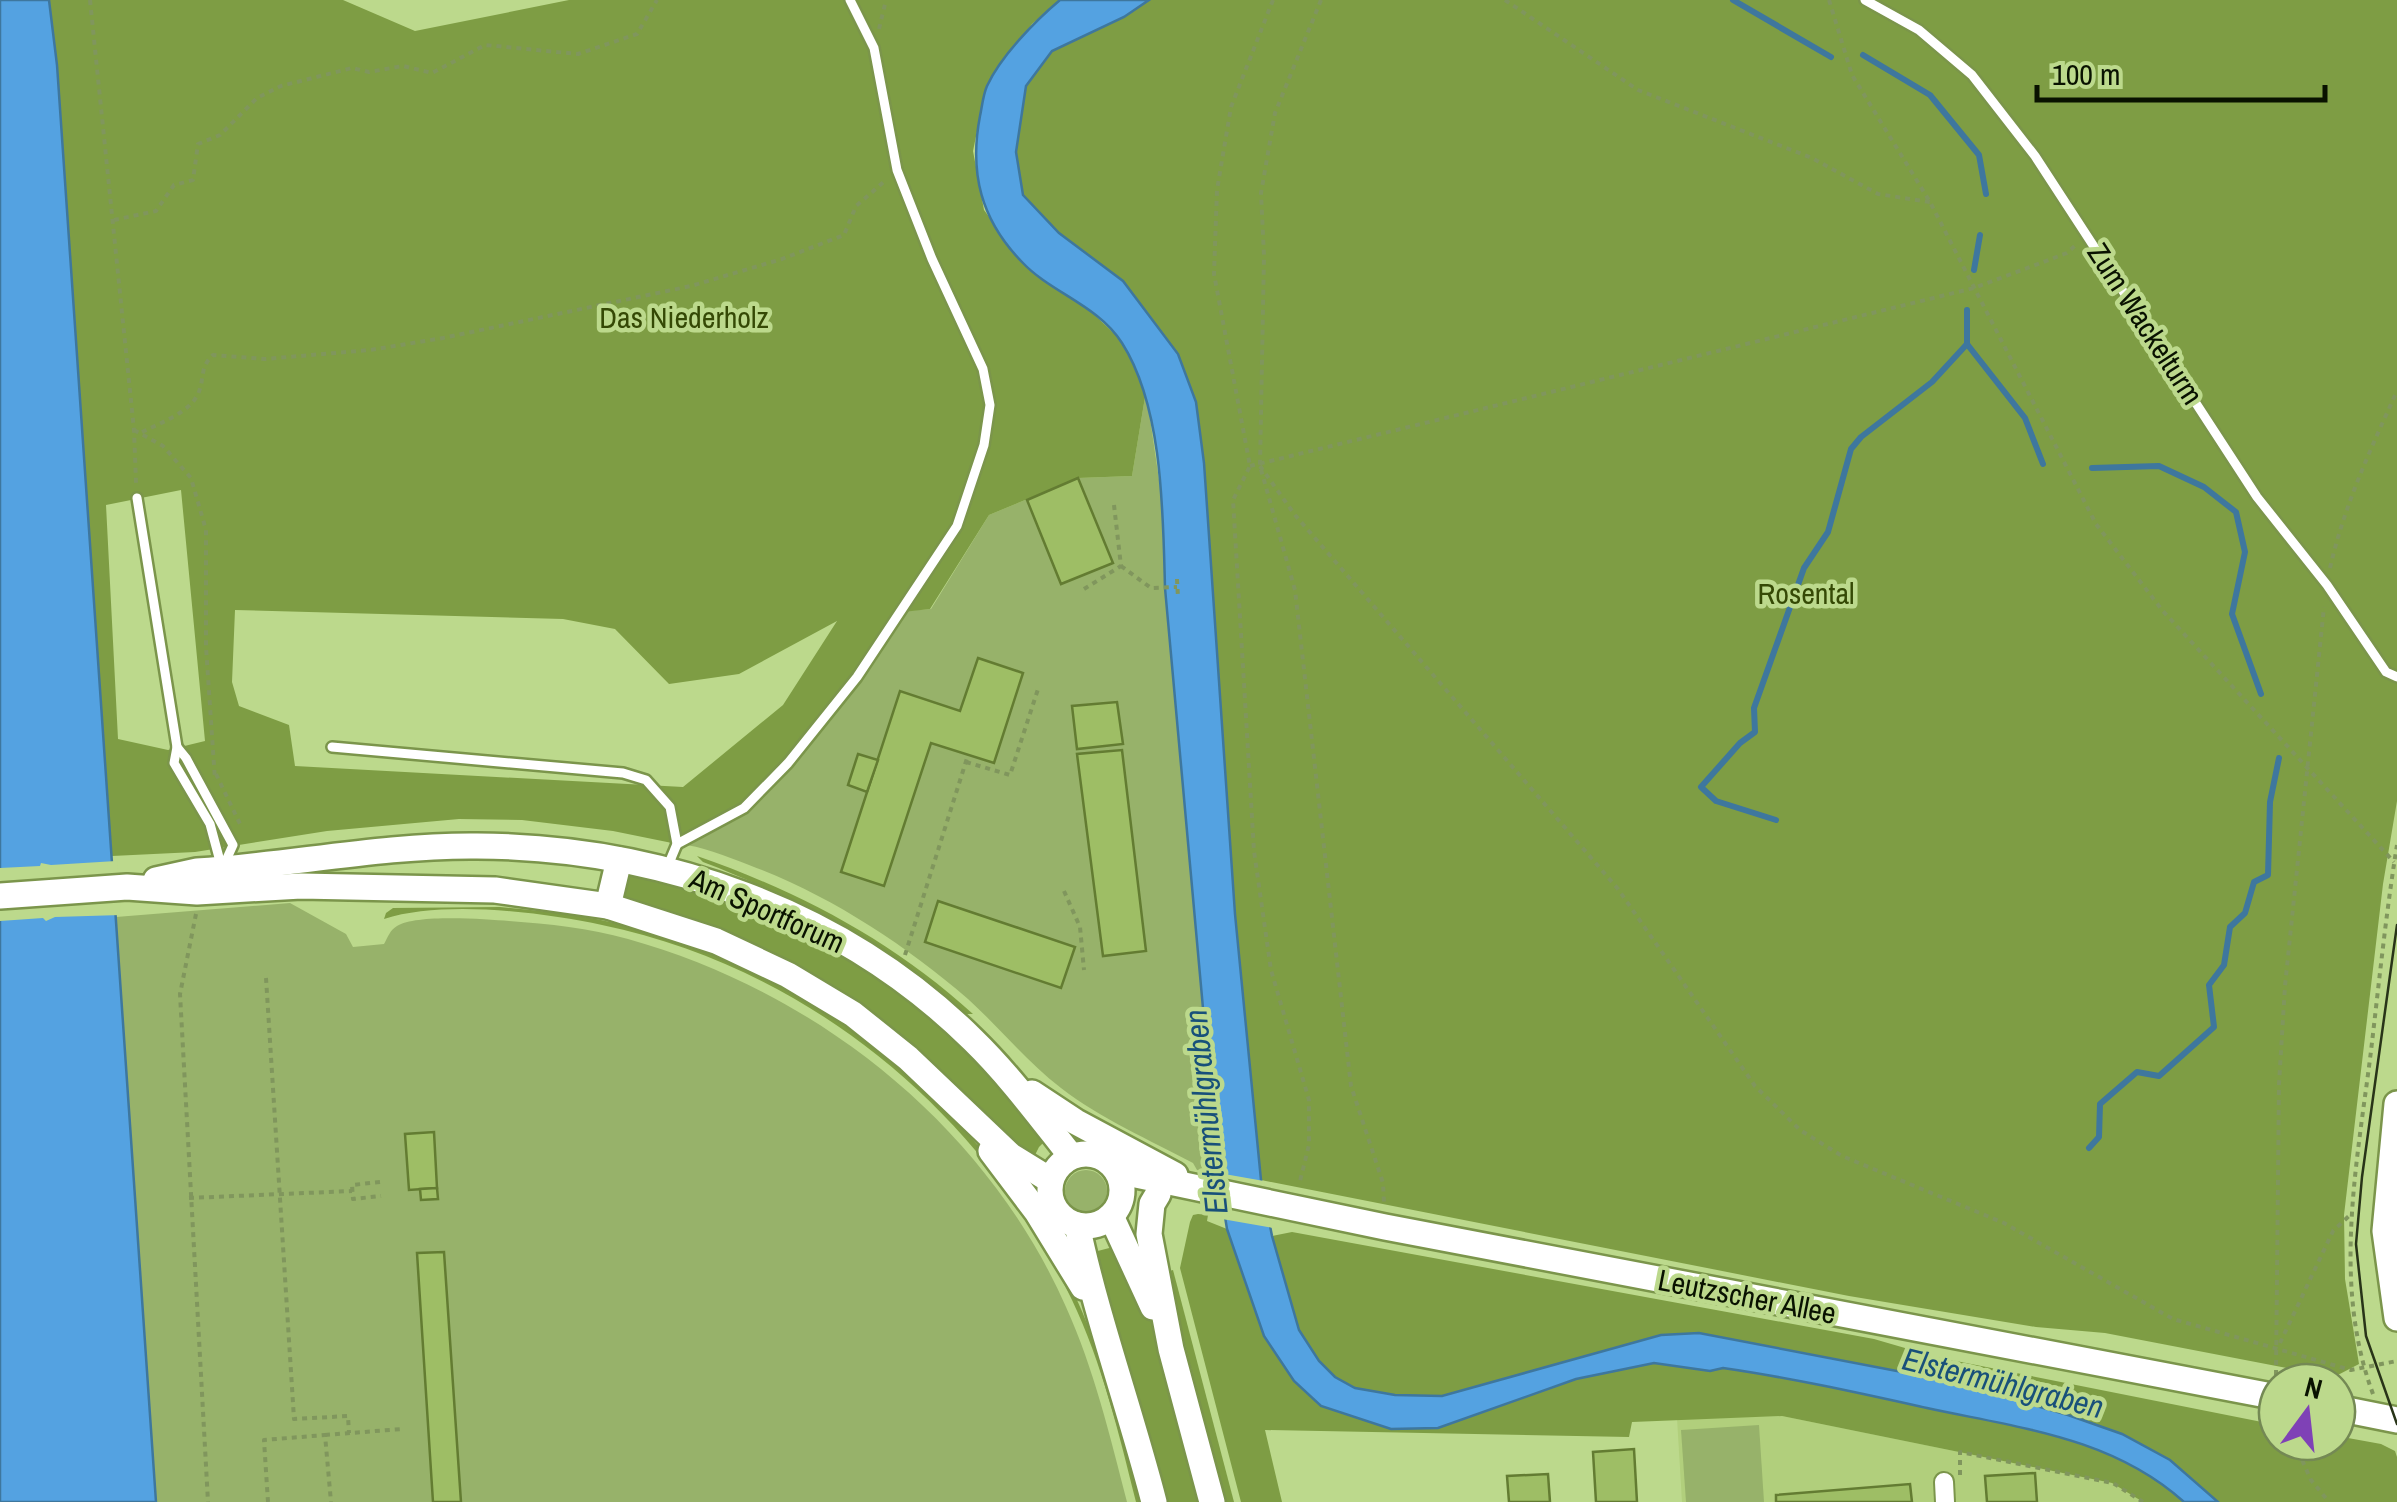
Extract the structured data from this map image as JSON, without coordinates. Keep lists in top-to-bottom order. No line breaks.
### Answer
{"streets":{"main road":["Am Sportforum","Leutzscher Allee"],"lane":["Zum Wackelturm"]},"crossings":[["Am Sportforum","Leutzscher Allee"]],"water":["Elstermühlgraben"],"parks":["Das Niederholz","Rosental"],"scale_bar":"100 m","north":"top"}
